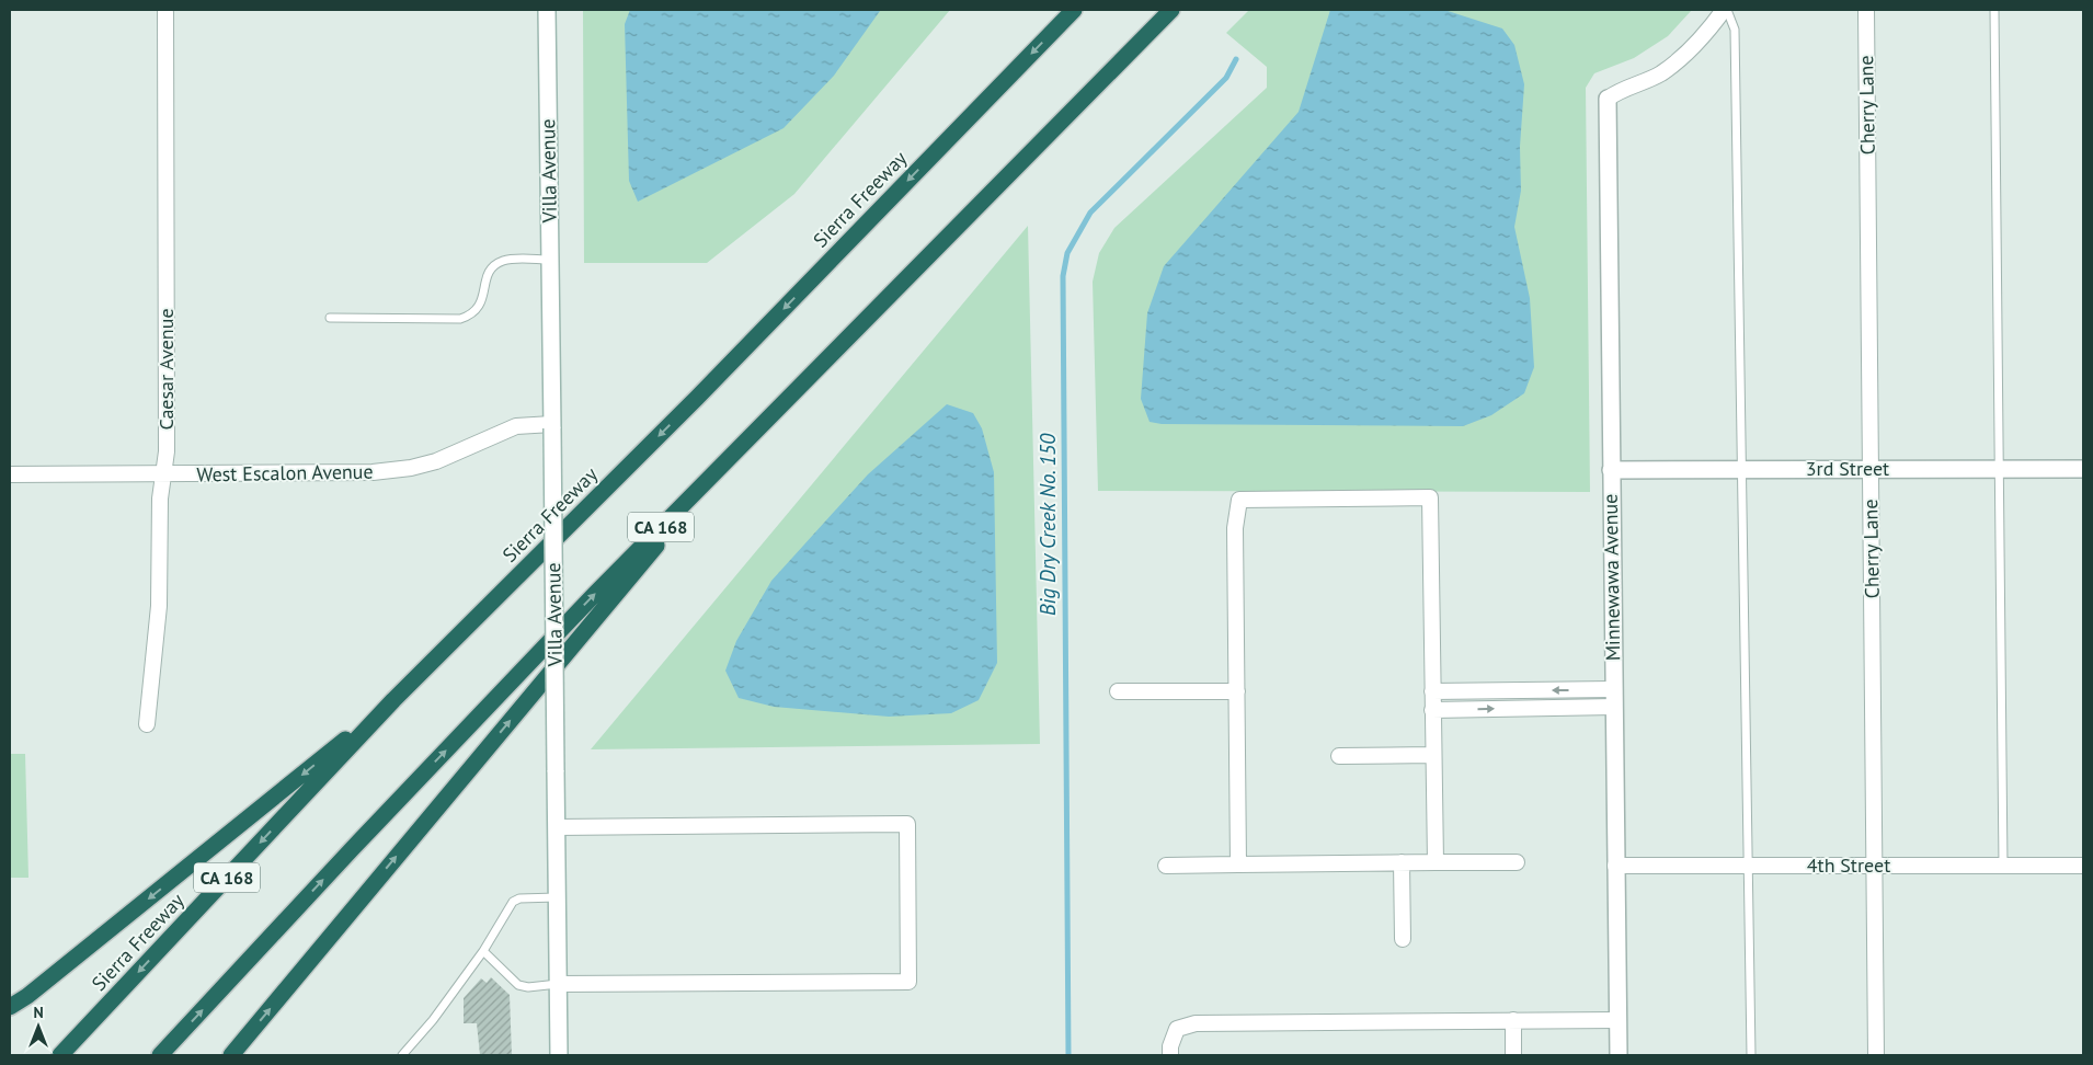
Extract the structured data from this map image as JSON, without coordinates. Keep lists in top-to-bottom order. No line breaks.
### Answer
{"streets":{"highway":["Sierra Freeway","CA 168"],"street":["Cherry Lane","Villa Avenue","Caesar Avenue","3rd Street","West Escalon Avenue","Minnewawa Avenue","4th Street"]},"crossings":[["Cherry Lane","3rd Street"],["Cherry Lane","4th Street"],["Villa Avenue","West Escalon Avenue"],["Caesar Avenue","West Escalon Avenue"],["3rd Street","Minnewawa Avenue"],["Minnewawa Avenue","4th Street"]],"water":["Big Dry Creek No. 150"],"north":"top"}
